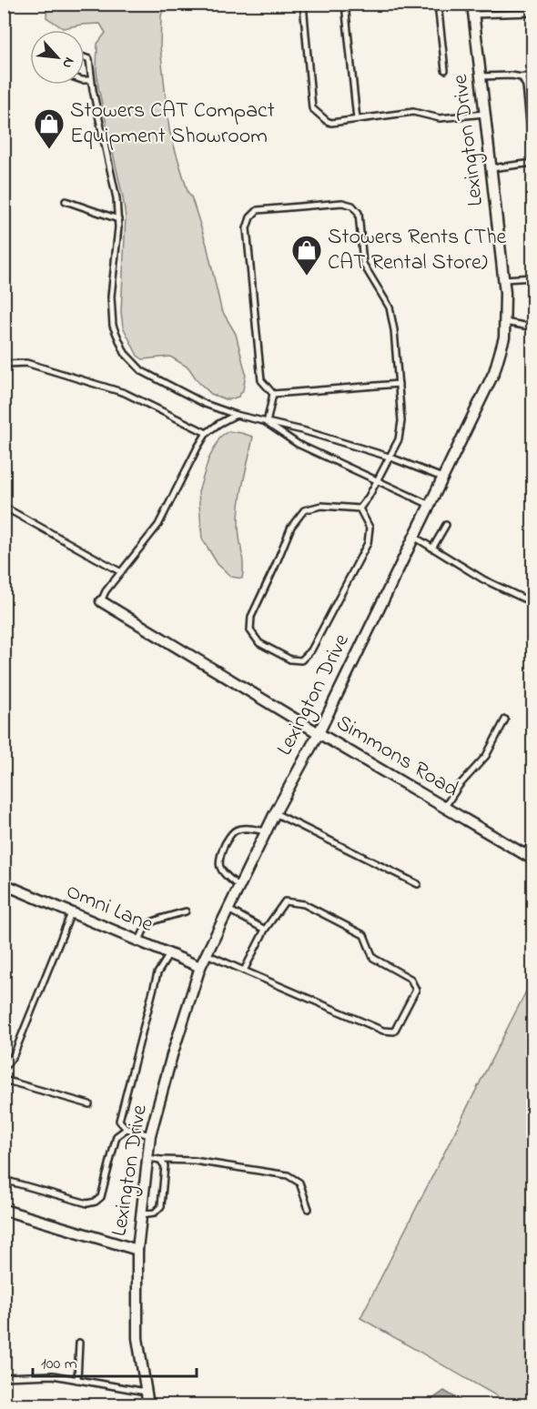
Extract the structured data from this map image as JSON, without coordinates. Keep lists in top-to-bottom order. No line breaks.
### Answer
{"streets":{"street":["Lexington Drive","Simmons Road","Omni Lane"]},"crossings":[["Lexington Drive","Simmons Road"],["Lexington Drive","Omni Lane"]],"places":{"shop":["Stowers CAT Compact Equipment Showroom","Stowers Rents (The CAT Rental Store)"]},"scale_bar":"100 m","north":"bottom right"}
